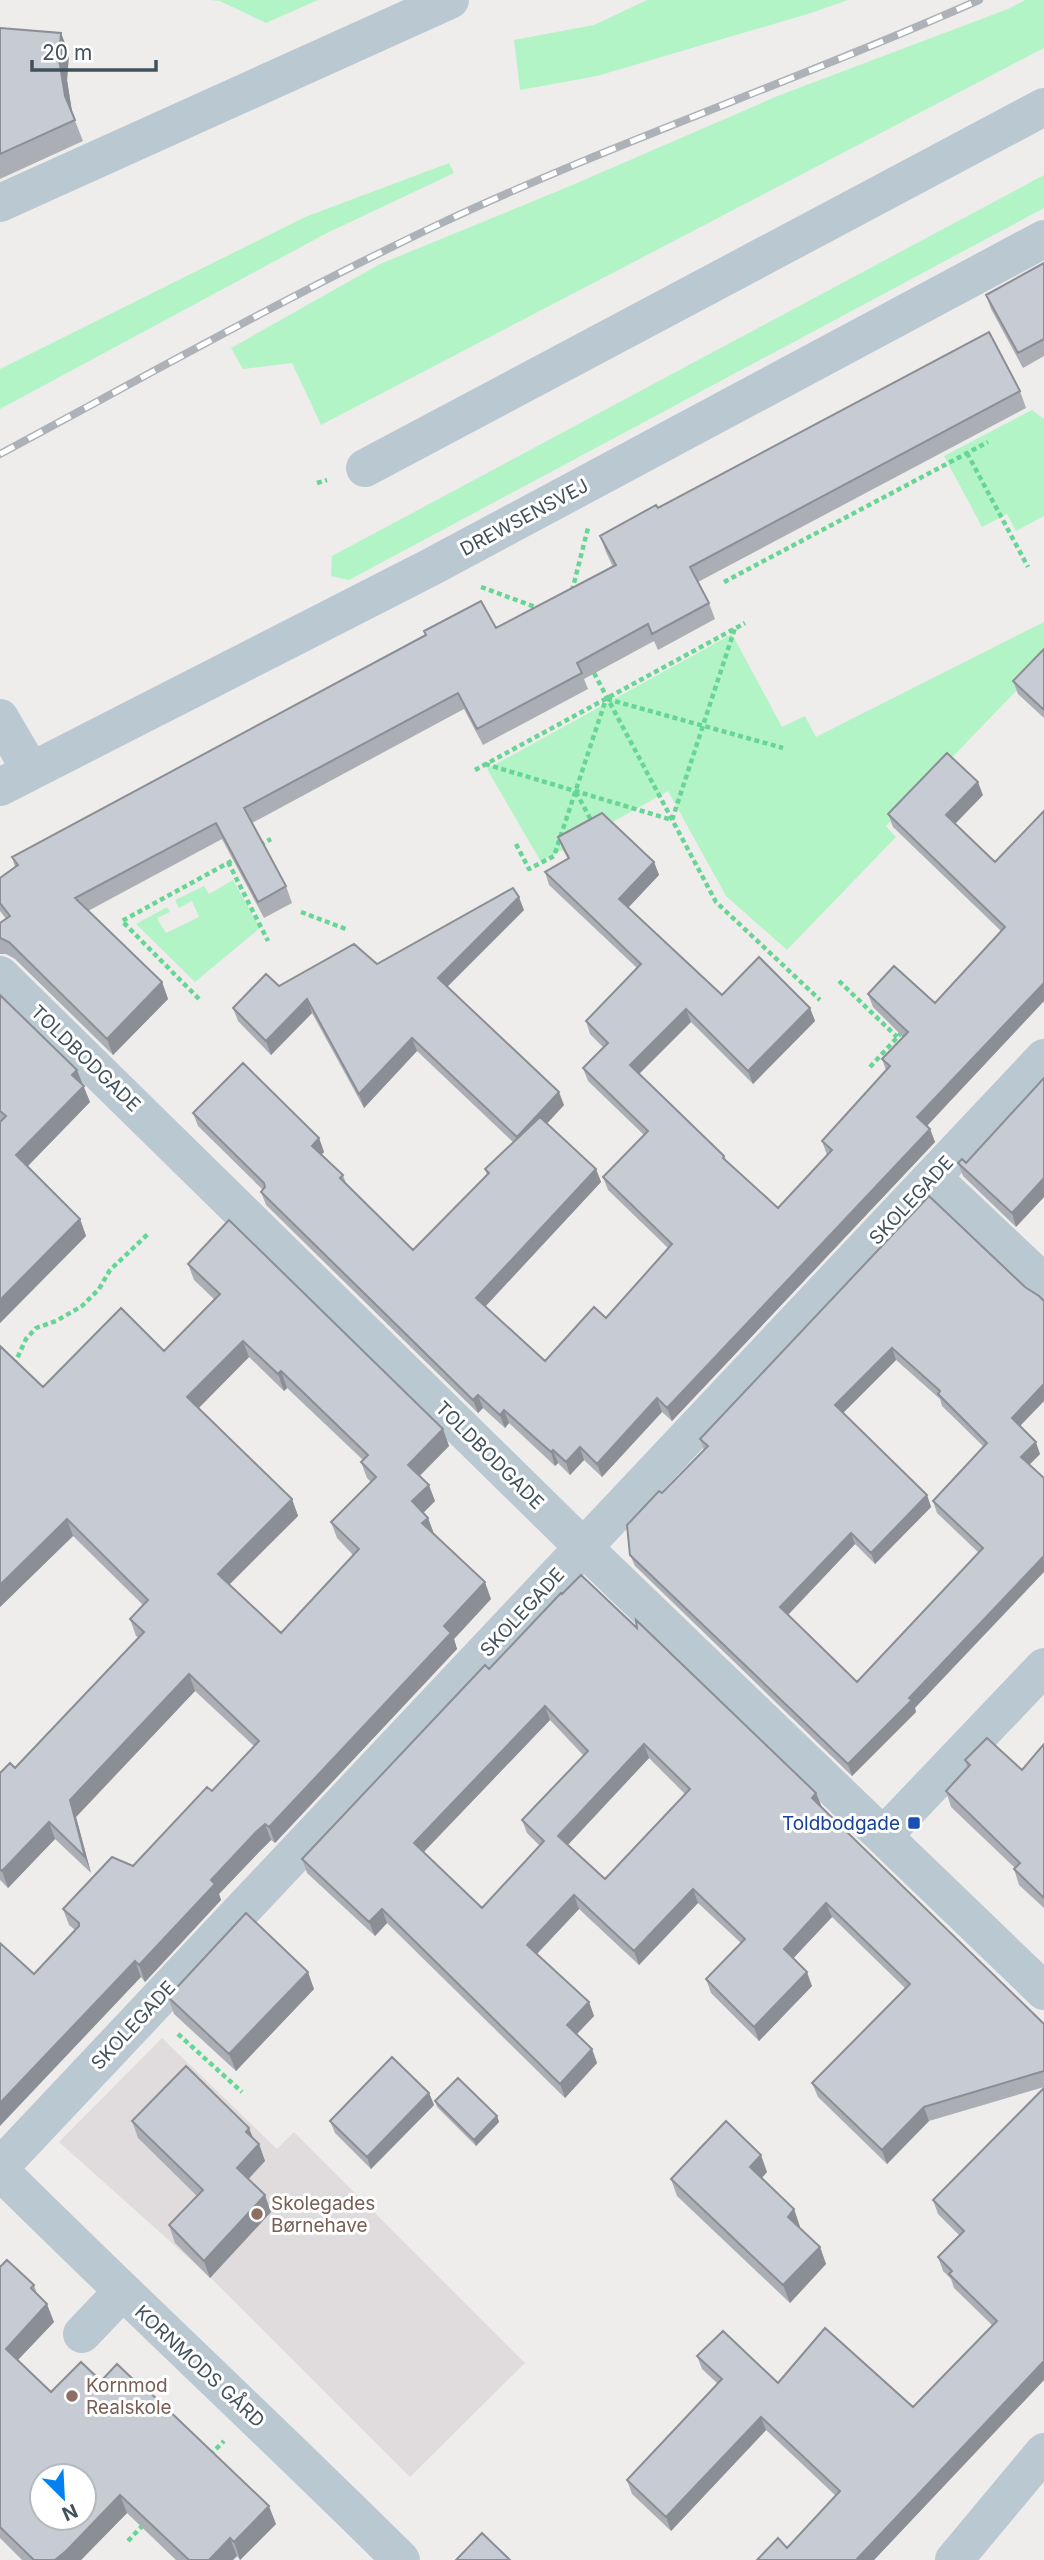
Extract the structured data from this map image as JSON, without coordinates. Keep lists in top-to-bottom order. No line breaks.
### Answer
{"streets":{"street":["DREWSENSVEJ","TOLDBODGADE","SKOLEGADE","KORNMODS GÅRD"]},"crossings":[["TOLDBODGADE","SKOLEGADE"],["SKOLEGADE","KORNMODS GÅRD"]],"places":{"transit":["Toldbodgade"],"other":["Skolegades Børnehave","Kornmod Realskole"]},"scale_bar":"20 m","north":"bottom right"}
